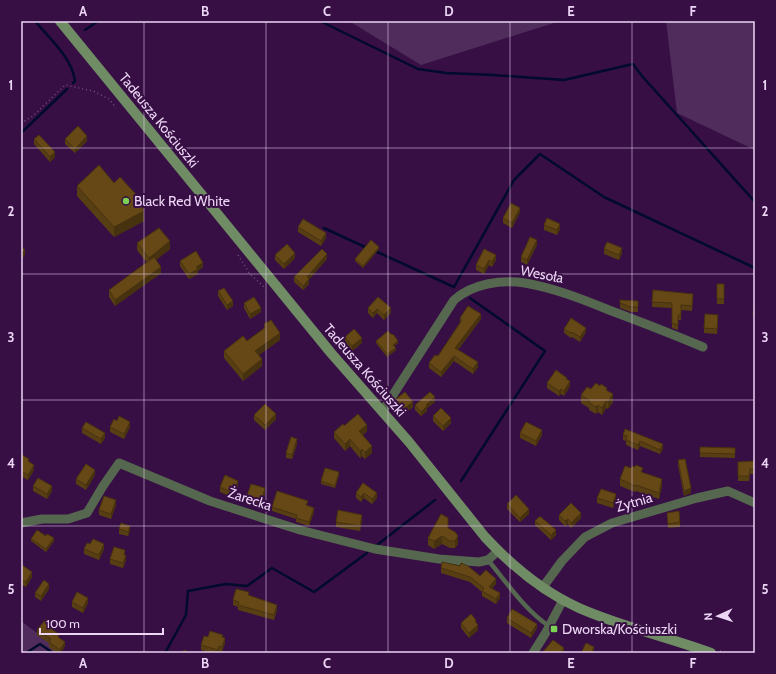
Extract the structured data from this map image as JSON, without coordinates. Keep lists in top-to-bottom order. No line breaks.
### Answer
{"streets":{"main road":["Tadeusza Kościuszki"],"street":["Wesoła","Żarecka","Żytnia"]},"crossings":[["Tadeusza Kościuszki","Wesoła"],["Tadeusza Kościuszki","Żytnia"]],"places":{"other":["Black Red White"],"transit":["Dworska/Kościuszki"]},"scale_bar":"100 m","north":"left","grid":{"columns":["A","B","C","D","E","F"],"rows":["1","2","3","4","5"]}}
